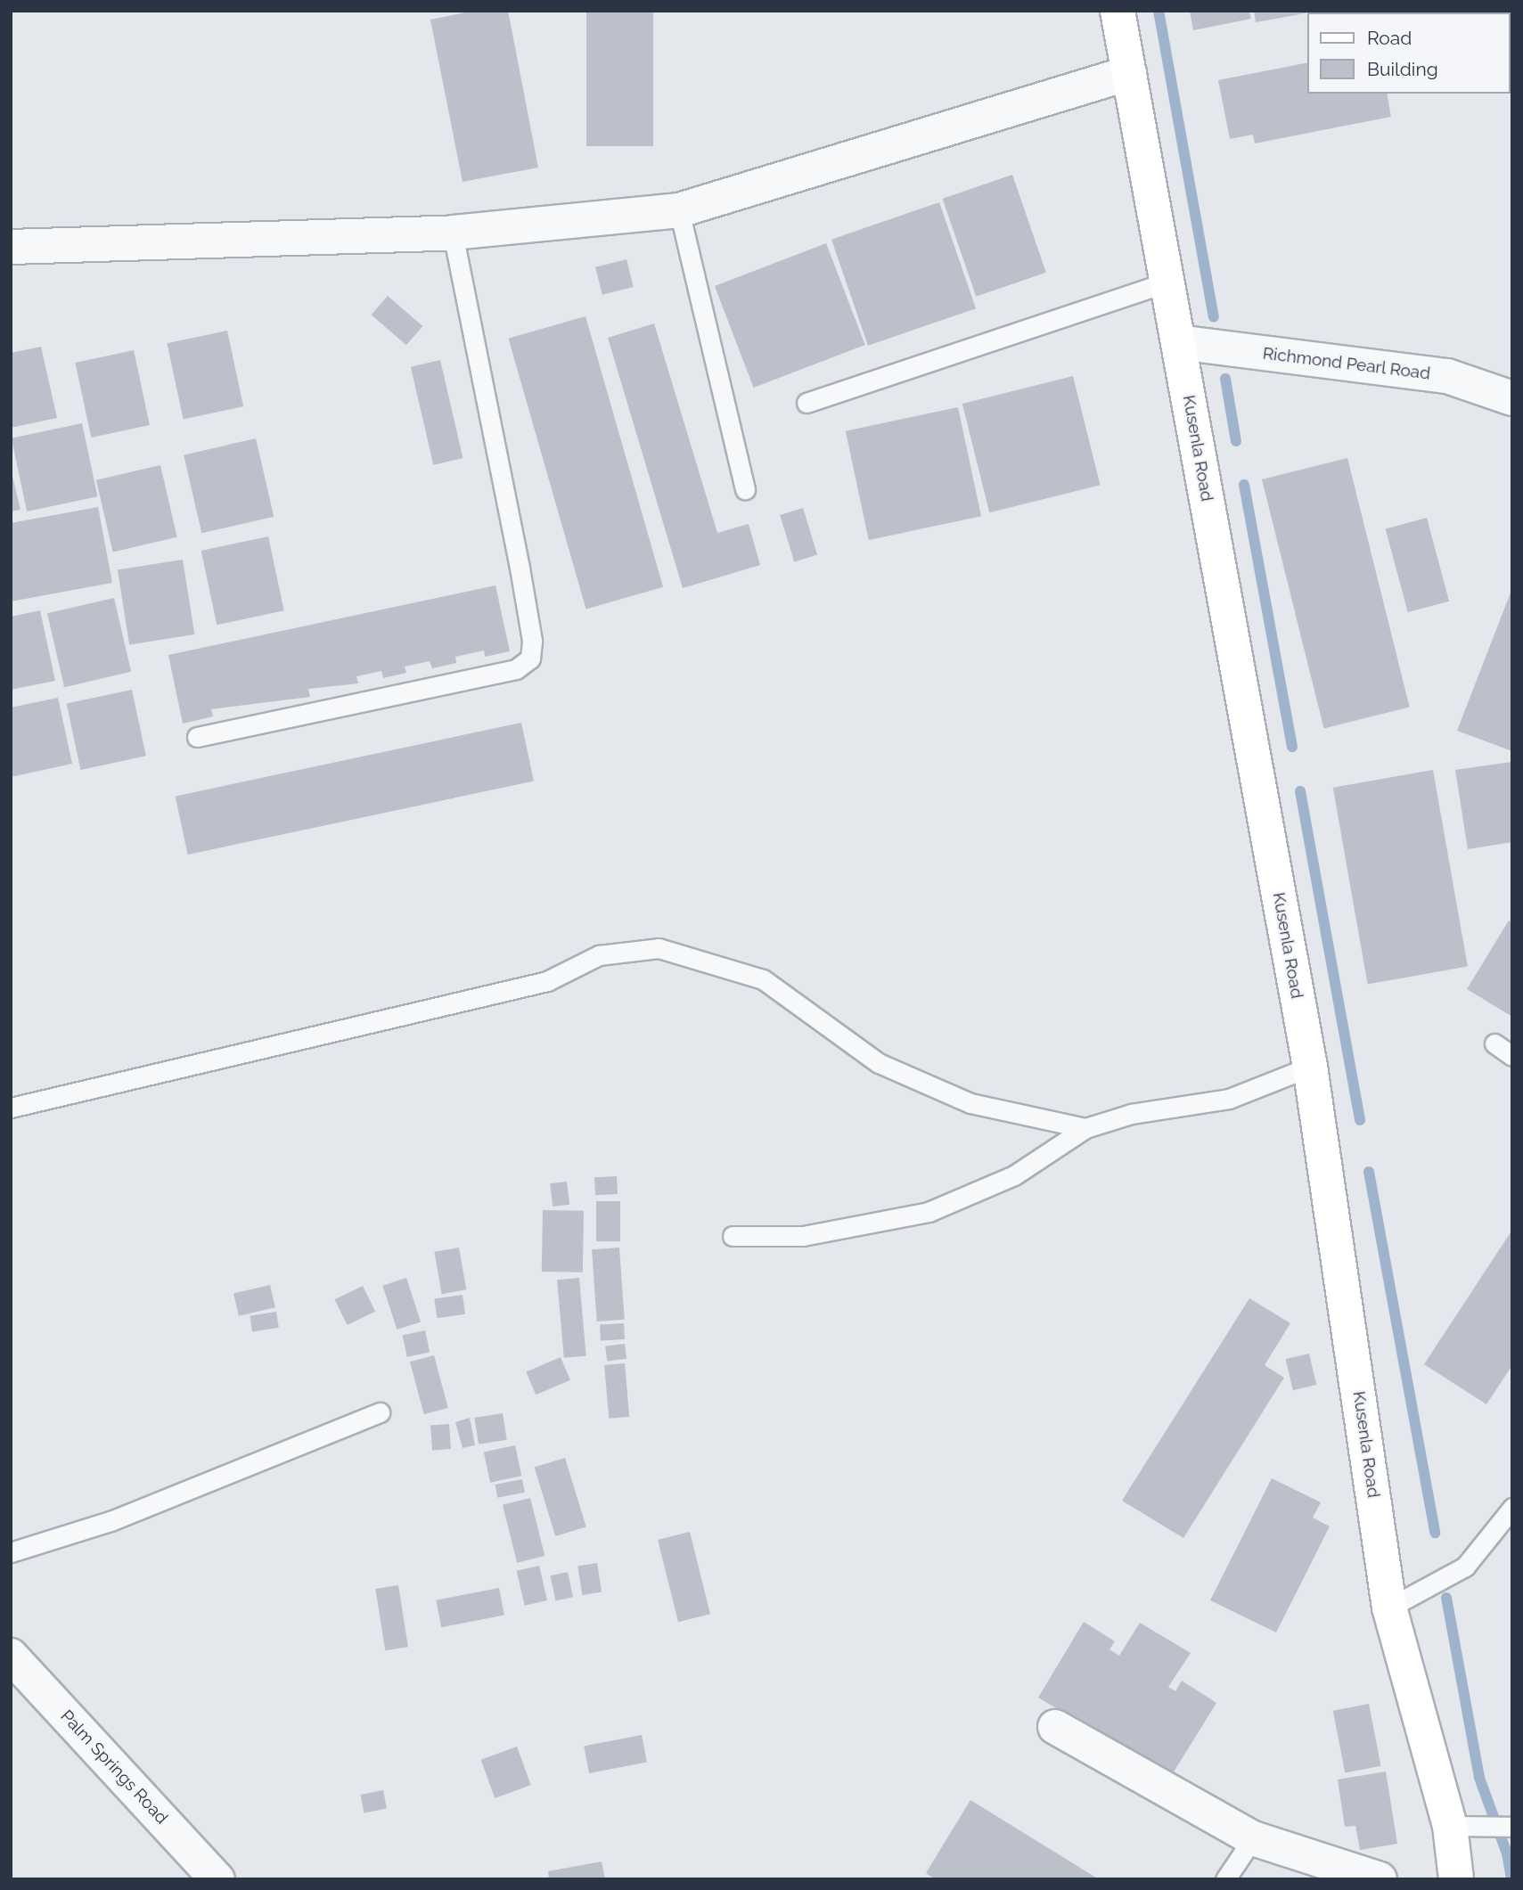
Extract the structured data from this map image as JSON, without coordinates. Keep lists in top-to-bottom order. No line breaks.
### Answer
{"streets":{"main road":["Kusenla Road"],"street":["Richmond Pearl Road","Palm Springs Road"]},"crossings":[["Richmond Pearl Road","Kusenla Road"]],"legend":["Road","Building"]}
